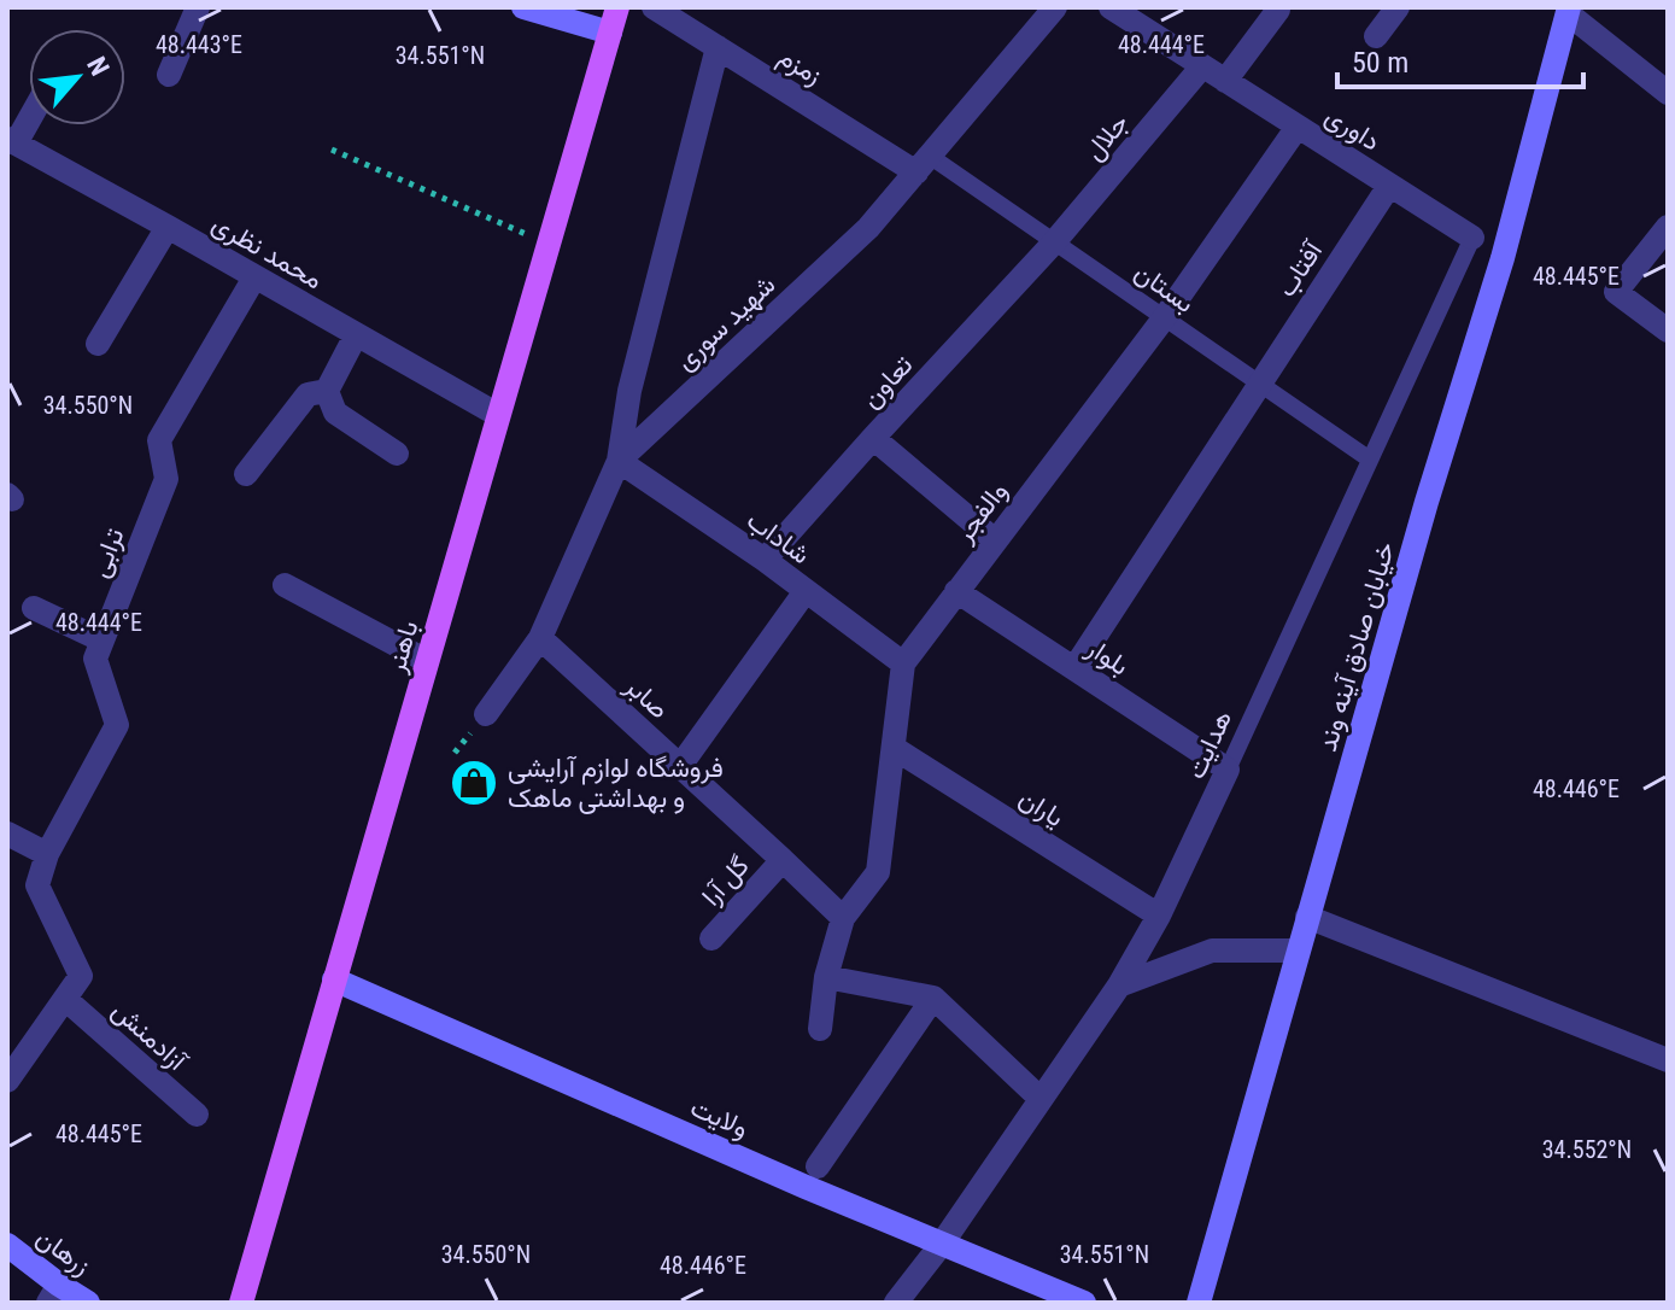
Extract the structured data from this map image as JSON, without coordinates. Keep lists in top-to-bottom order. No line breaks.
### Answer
{"streets":{"main road":["باهنر","خیابان صادق آینه وند","ولایت","زرهان"],"street":["زمزم","داوری","جلال","محمد نظری","آفتاب","شهید سوری","تعاون","والفجر","شاداب","ترابی","بلوار","صابر","هدایت","یاران","گل آرا","آزادمنش"],"lane":["بستان"]},"crossings":[["زمزم","بستان"],["زمزم","شهید سوری"],["داوری","جلال"],["داوری","آفتاب"],["داوری","والفجر"],["داوری","هدایت"],["جلال","بستان"],["جلال","تعاون"],["محمد نظری","ترابی"],["محمد نظری","باهنر"],["آفتاب","بستان"],["آفتاب","بلوار"],["بستان","شهید سوری"],["بستان","تعاون"],["بستان","والفجر"],["بستان","هدایت"],["شهید سوری","شاداب"],["شهید سوری","صابر"],["تعاون","شاداب"],["والفجر","شاداب"],["والفجر","بلوار"],["والفجر","صابر"],["والفجر","یاران"],["باهنر","ولایت"],["بلوار","هدایت"],["صابر","گل آرا"],["هدایت","یاران"],["هدایت","ولایت"]],"places":{"shop":["فروشگاه لوازم آرایشی و بهداشتی ماهک"]},"scale_bar":"50 m","north":"top right","coordinates":["48.443°E","48.444°E","34.551°N","48.445°E","34.550°N","48.446°E","34.552°N"]}
